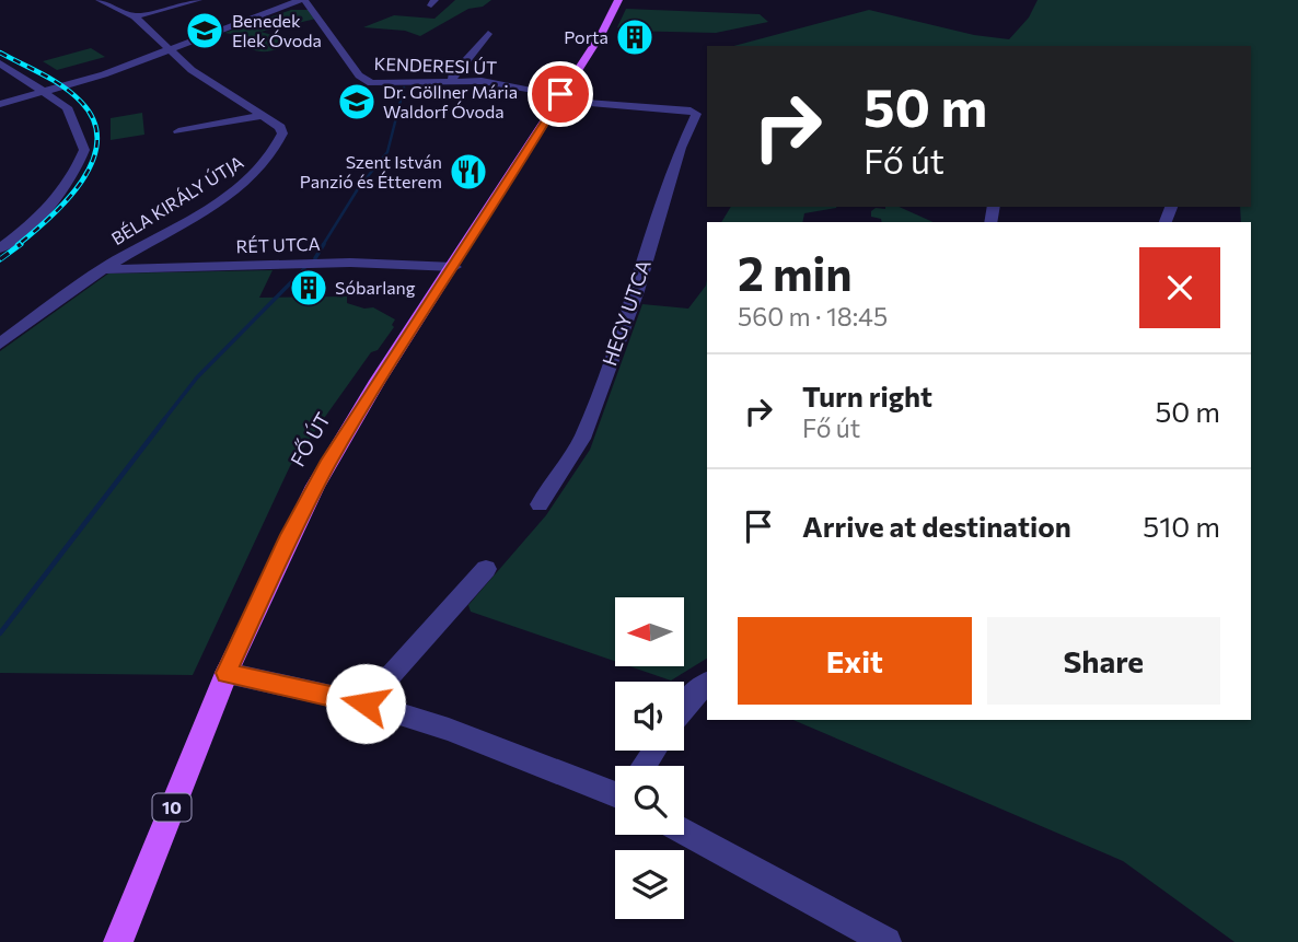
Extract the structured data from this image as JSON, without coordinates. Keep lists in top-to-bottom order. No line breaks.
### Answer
{"streets":{"main road":["FŐ ÚT","10"],"street":["KENDERESI ÚT","BÉLA KIRÁLY ÚTJA","RÉT UTCA","HEGY UTCA"]},"crossings":[["KENDERESI ÚT","HEGY UTCA"],["KENDERESI ÚT","FŐ ÚT"],["BÉLA KIRÁLY ÚTJA","RÉT UTCA"],["RÉT UTCA","FŐ ÚT"]],"places":{"school or university":["Benedek Elek Óvoda","Dr. Göllner Mária Waldorf Óvoda"],"building":["Porta","Sóbarlang"],"restaurant":["Szent István Panzió és Étterem"]},"north":"left","page":{"turn":["50 m","Fő út"],"heading":["2 min","560 m · 18:45"],"list":[{"name":"Turn right","note":"Fő út","value":"50 m"},{"name":"Arrive at destination","value":"510 m"}],"buttons":["Exit","Share"]}}
